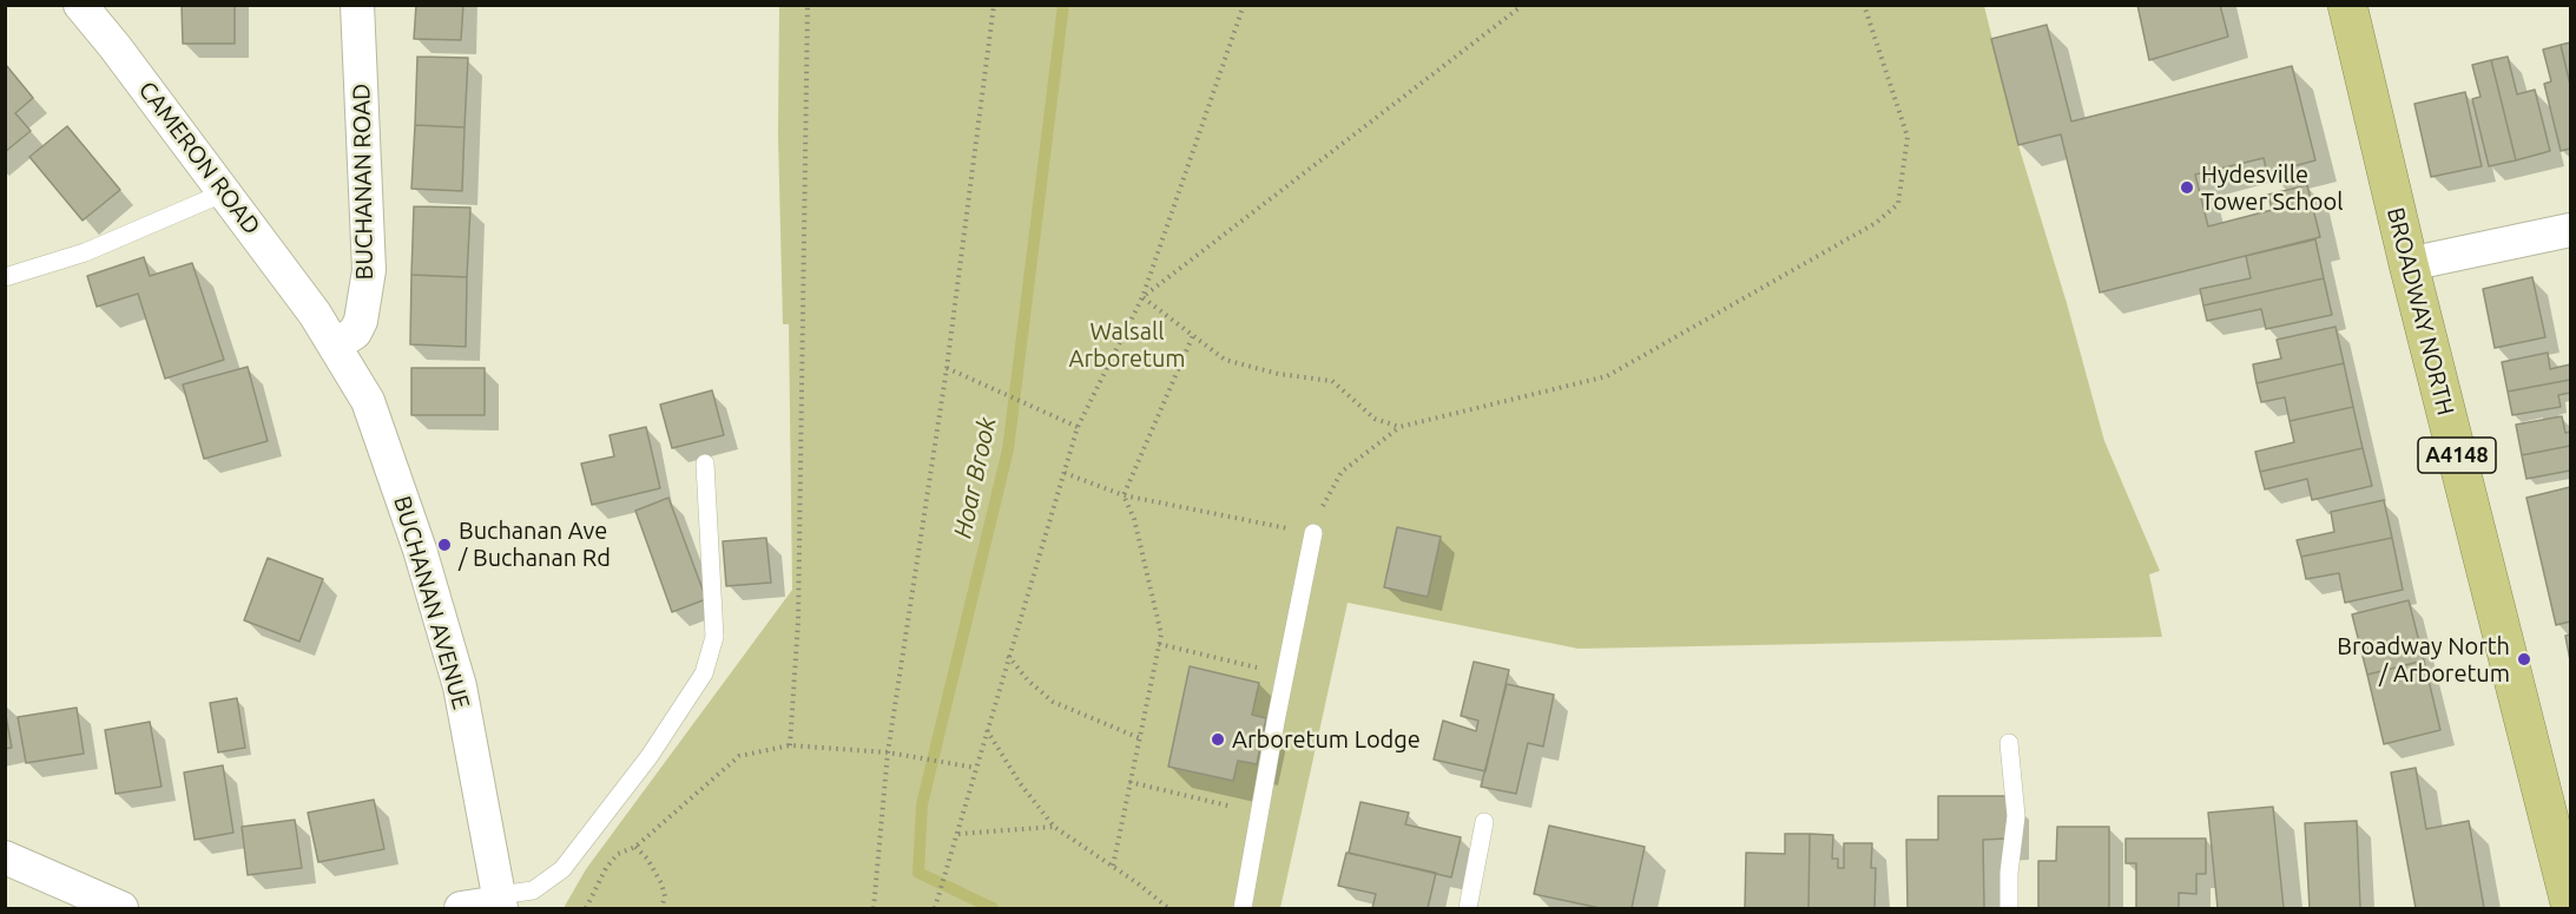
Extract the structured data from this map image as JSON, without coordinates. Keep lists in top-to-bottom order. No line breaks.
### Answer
{"streets":{"highway":["BROADWAY NORTH","A4148"],"street":["CAMERON ROAD","BUCHANAN ROAD","BUCHANAN AVENUE"]},"crossings":[["CAMERON ROAD","BUCHANAN AVENUE"],["BUCHANAN ROAD","BUCHANAN AVENUE"]],"water":["Hoar Brook"],"parks":["Walsall Arboretum"],"places":["Hydesville Tower School","Buchanan Ave / Buchanan Rd","Broadway North / Arboretum","Arboretum Lodge"]}
